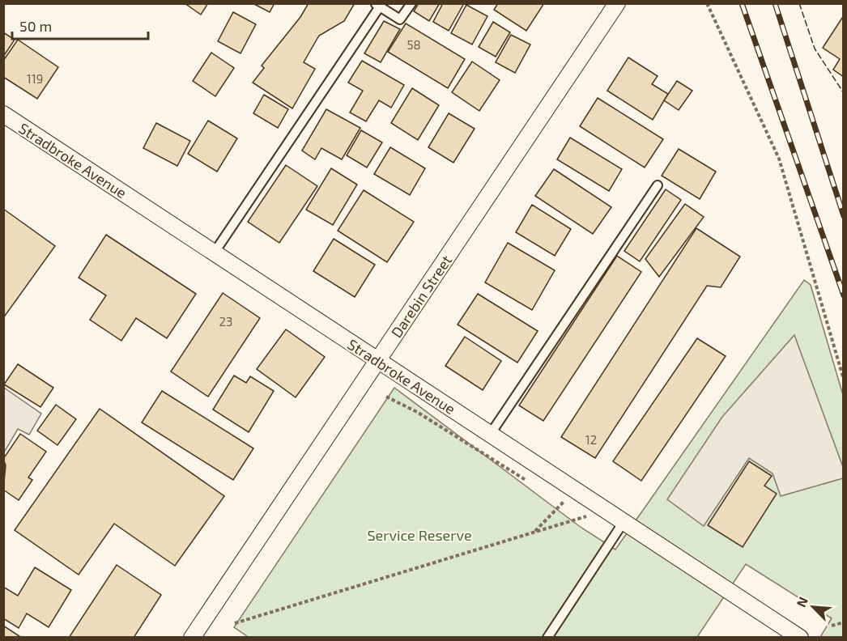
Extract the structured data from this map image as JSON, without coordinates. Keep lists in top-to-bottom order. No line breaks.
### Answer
{"streets":{"street":["Stradbroke Avenue","Darebin Street"]},"crossings":[["Stradbroke Avenue","Darebin Street"]],"parks":["Service Reserve"],"house_numbers":["58","119","23","12"],"scale_bar":"50 m","north":"top left"}
